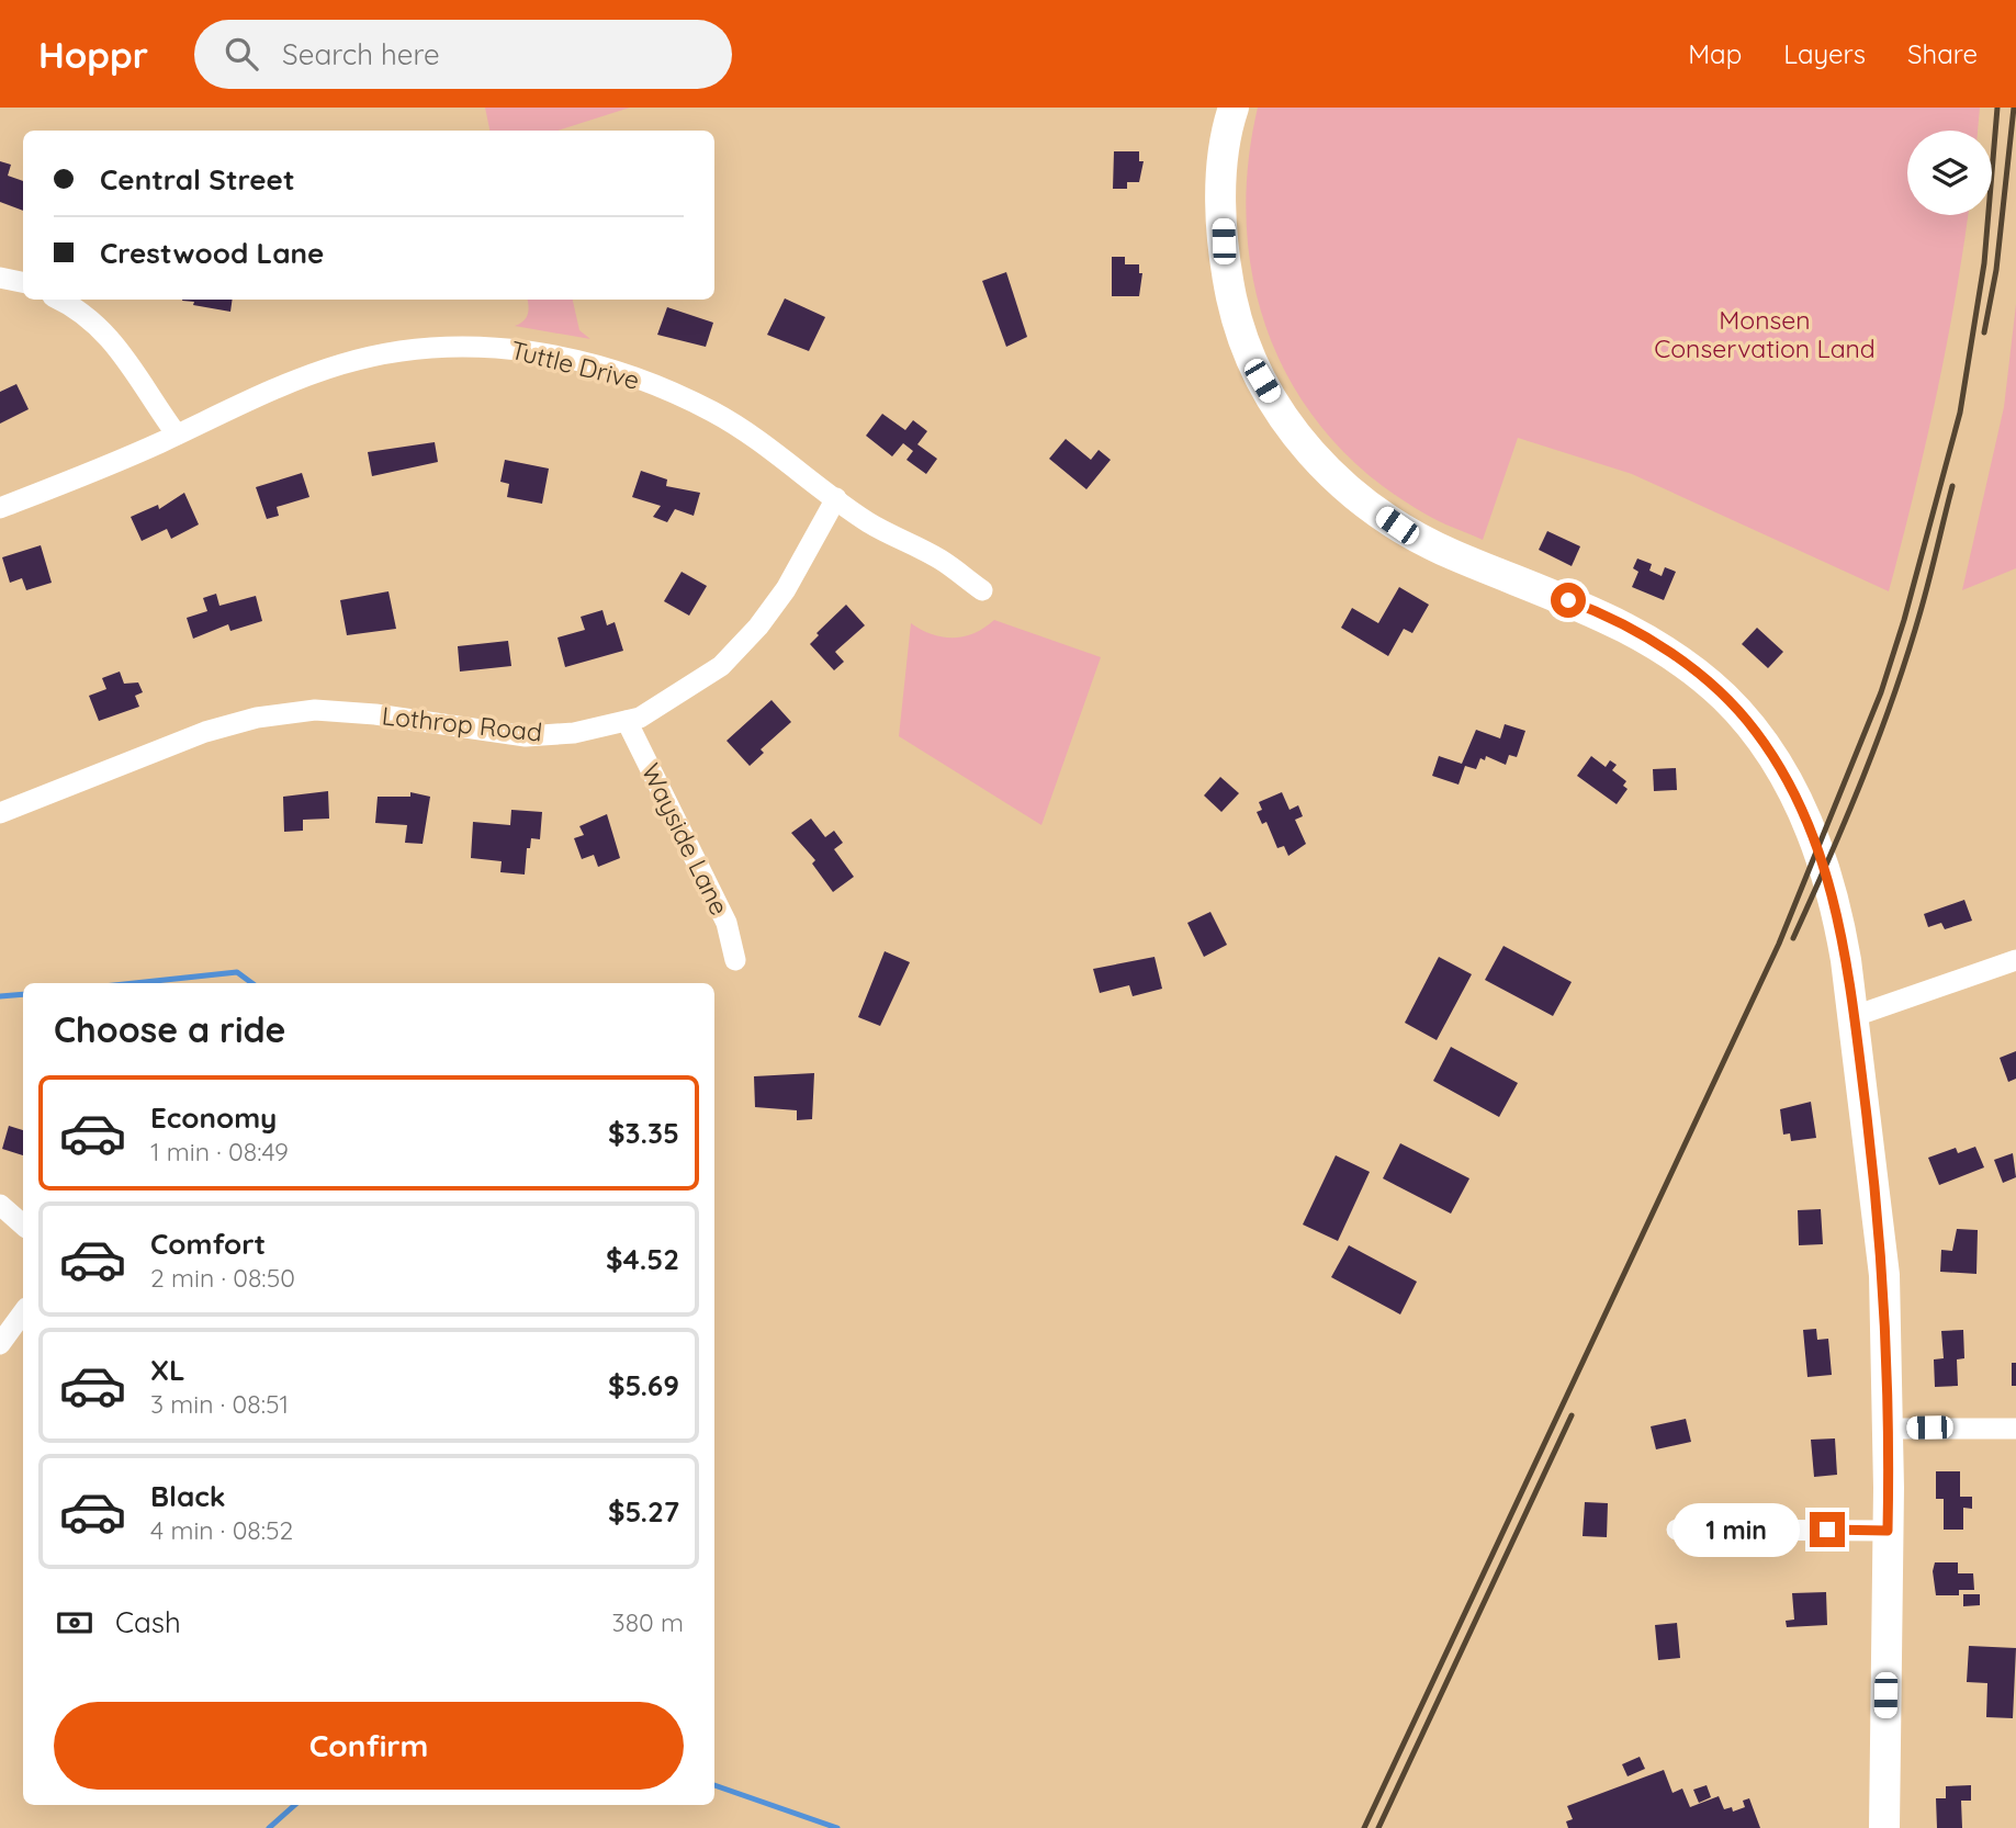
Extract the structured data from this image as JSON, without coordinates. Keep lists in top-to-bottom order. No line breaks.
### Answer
{"streets":{"street":["Tuttle Drive","Lothrop Road","Wayside Lane"]},"crossings":[["Tuttle Drive","Lothrop Road"],["Lothrop Road","Wayside Lane"]],"parks":["Monsen Conservation Land"],"page":{"header":"Hoppr","search":"Search here","nav":["Map","Layers","Share"],"banner":["Central Street","Crestwood Lane"],"heading":"Choose a ride","list":[{"name":"Economy","note":"1 min · 08:49","value":"$3.35"},{"name":"Comfort","note":"2 min · 08:50","value":"$4.52"},{"name":"XL","note":"3 min · 08:51","value":"$5.69"},{"name":"Black","note":"4 min · 08:52","value":"$5.27"}],"bubble":"1 min","pay":["Cash","380 m"],"buttons":"Confirm"}}
